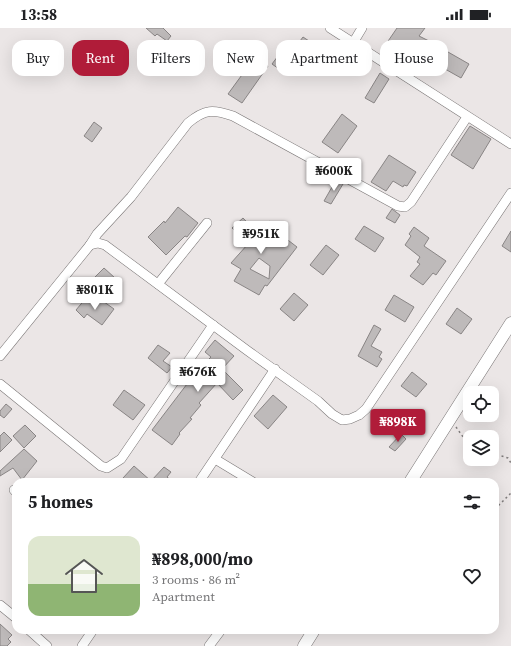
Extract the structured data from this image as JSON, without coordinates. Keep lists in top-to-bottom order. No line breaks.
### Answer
{"page":{"status":"13:58","chip":["Buy","Rent","Filters","New","Apartment","House"],"price":["₦600K","₦951K","₦801K","₦676K","₦898K"],"heading":"5 homes","list":[{"name":"₦898,000/mo","note":"3 rooms · 86 m² · Apartment"}]}}
